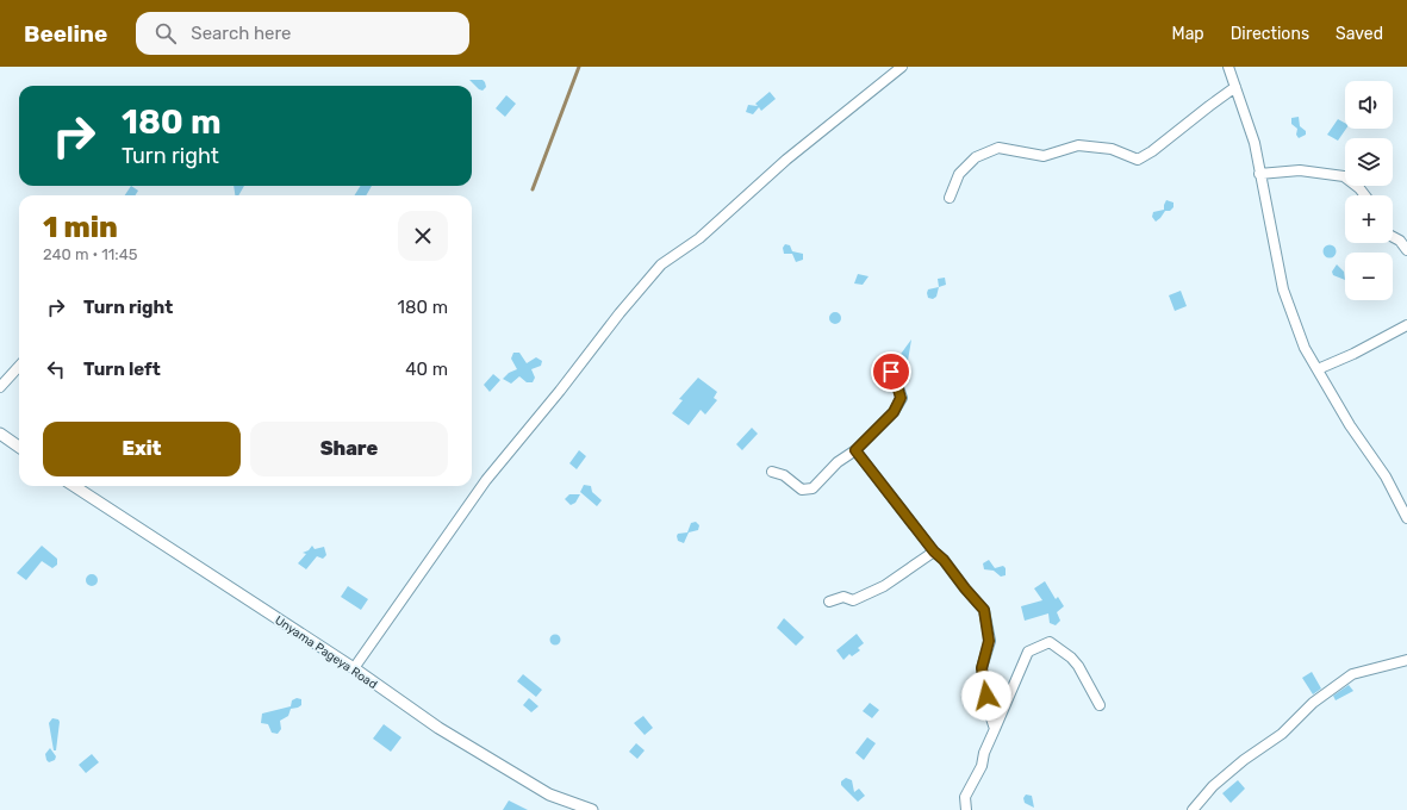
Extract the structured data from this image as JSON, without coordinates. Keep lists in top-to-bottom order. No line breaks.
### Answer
{"streets":{"street":["Unyama Pageya Road"]},"page":{"header":"Beeline","search":"Search here","nav":["Map","Directions","Saved"],"map_buttons":["+","−"],"turn":["180 m","Turn right"],"heading":["1 min","240 m · 11:45"],"list":[{"name":"Turn right","value":"180 m"},{"name":"Turn left","value":"40 m"}],"buttons":["Exit","Share"]}}
